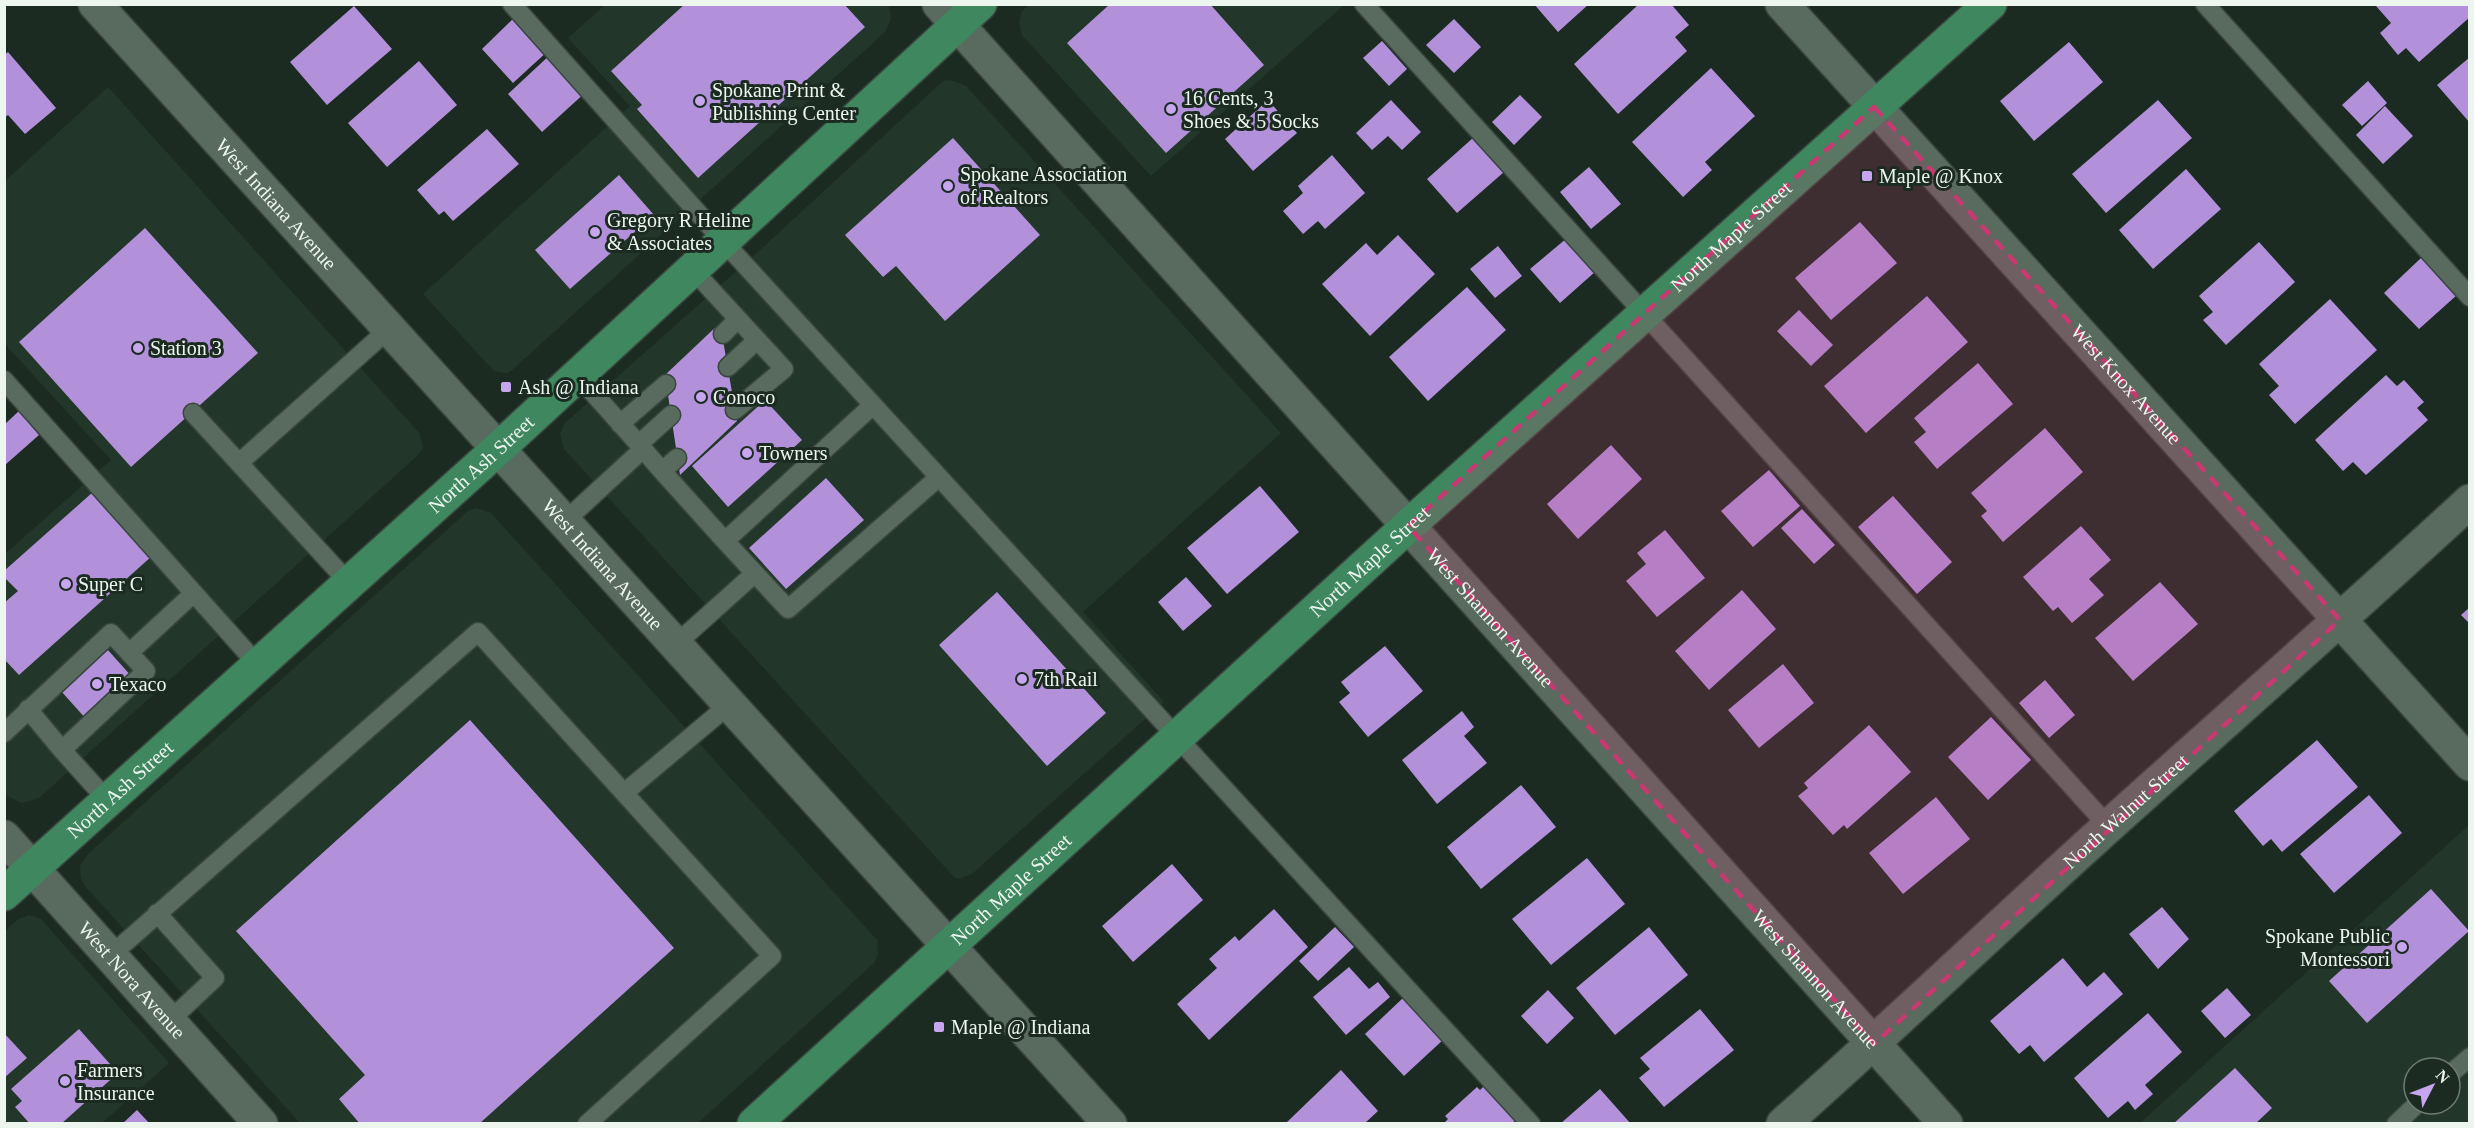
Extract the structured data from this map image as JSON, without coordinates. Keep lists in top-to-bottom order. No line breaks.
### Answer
{"streets":{"main road":["North Maple Street","North Ash Street"],"street":["West Indiana Avenue","West Knox Avenue","West Shannon Avenue","North Walnut Street","West Nora Avenue"]},"crossings":[["West Indiana Avenue","North Maple Street"],["West Indiana Avenue","North Ash Street"],["North Maple Street","West Knox Avenue"],["North Maple Street","West Shannon Avenue"],["West Knox Avenue","North Walnut Street"],["North Ash Street","West Shannon Avenue"],["North Ash Street","West Nora Avenue"],["West Shannon Avenue","North Walnut Street"]],"places":{"other":["Spokane Print & Publishing Center","16 Cents, 3 Shoes & 5 Socks","Spokane Association of Realtors","Gregory R Heline & Associates","Station 3","Conoco","Towners","Super C","7th Rail","Texaco","Spokane Public Montessori","Farmers Insurance"],"transit":["Maple @ Knox","Ash @ Indiana","Maple @ Indiana"]},"north":"top right"}
